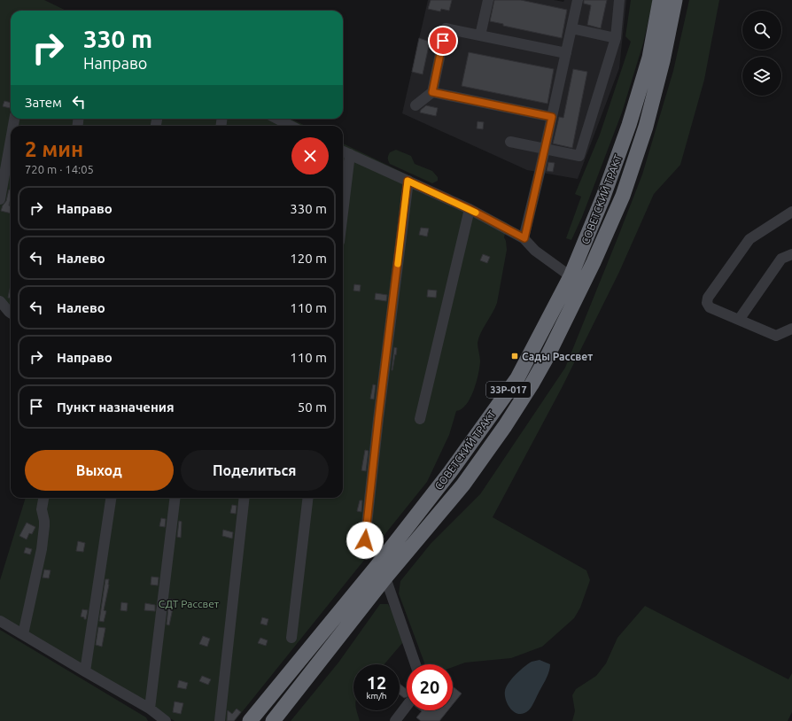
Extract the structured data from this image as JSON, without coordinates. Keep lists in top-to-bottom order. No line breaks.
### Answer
{"streets":{"highway":["СОВЕТСКИЙ ТРАКТ","33Р-017"]},"parks":["СДТ Рассвет"],"places":{"transit":["Сады Рассвет"]},"page":{"turn":["330 m","Направо"],"then":"Затем","heading":["2 мин","720 m · 14:05"],"list":[{"name":"Направо","value":"330 m"},{"name":"Налево","value":"120 m"},{"name":"Налево","value":"110 m"},{"name":"Направо","value":"110 m"},{"name":"Пункт назначения","value":"50 m"}],"buttons":["Выход","Поделиться"],"speed":"12 km/h","limit":"20"}}
